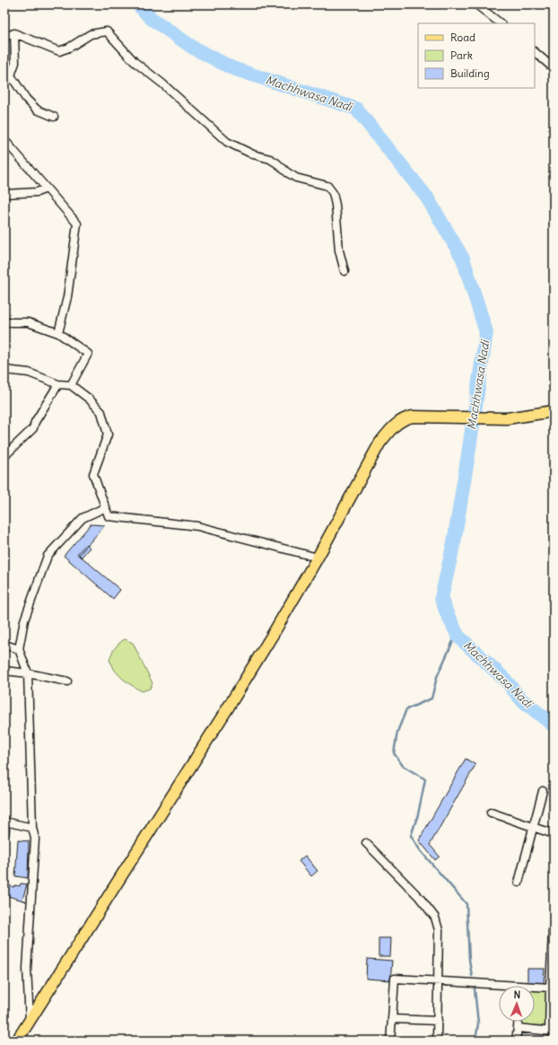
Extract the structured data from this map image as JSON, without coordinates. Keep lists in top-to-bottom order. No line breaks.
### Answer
{"water":["Machhwasa Nadi"],"legend":["Road","Park","Building"],"north":"top"}
